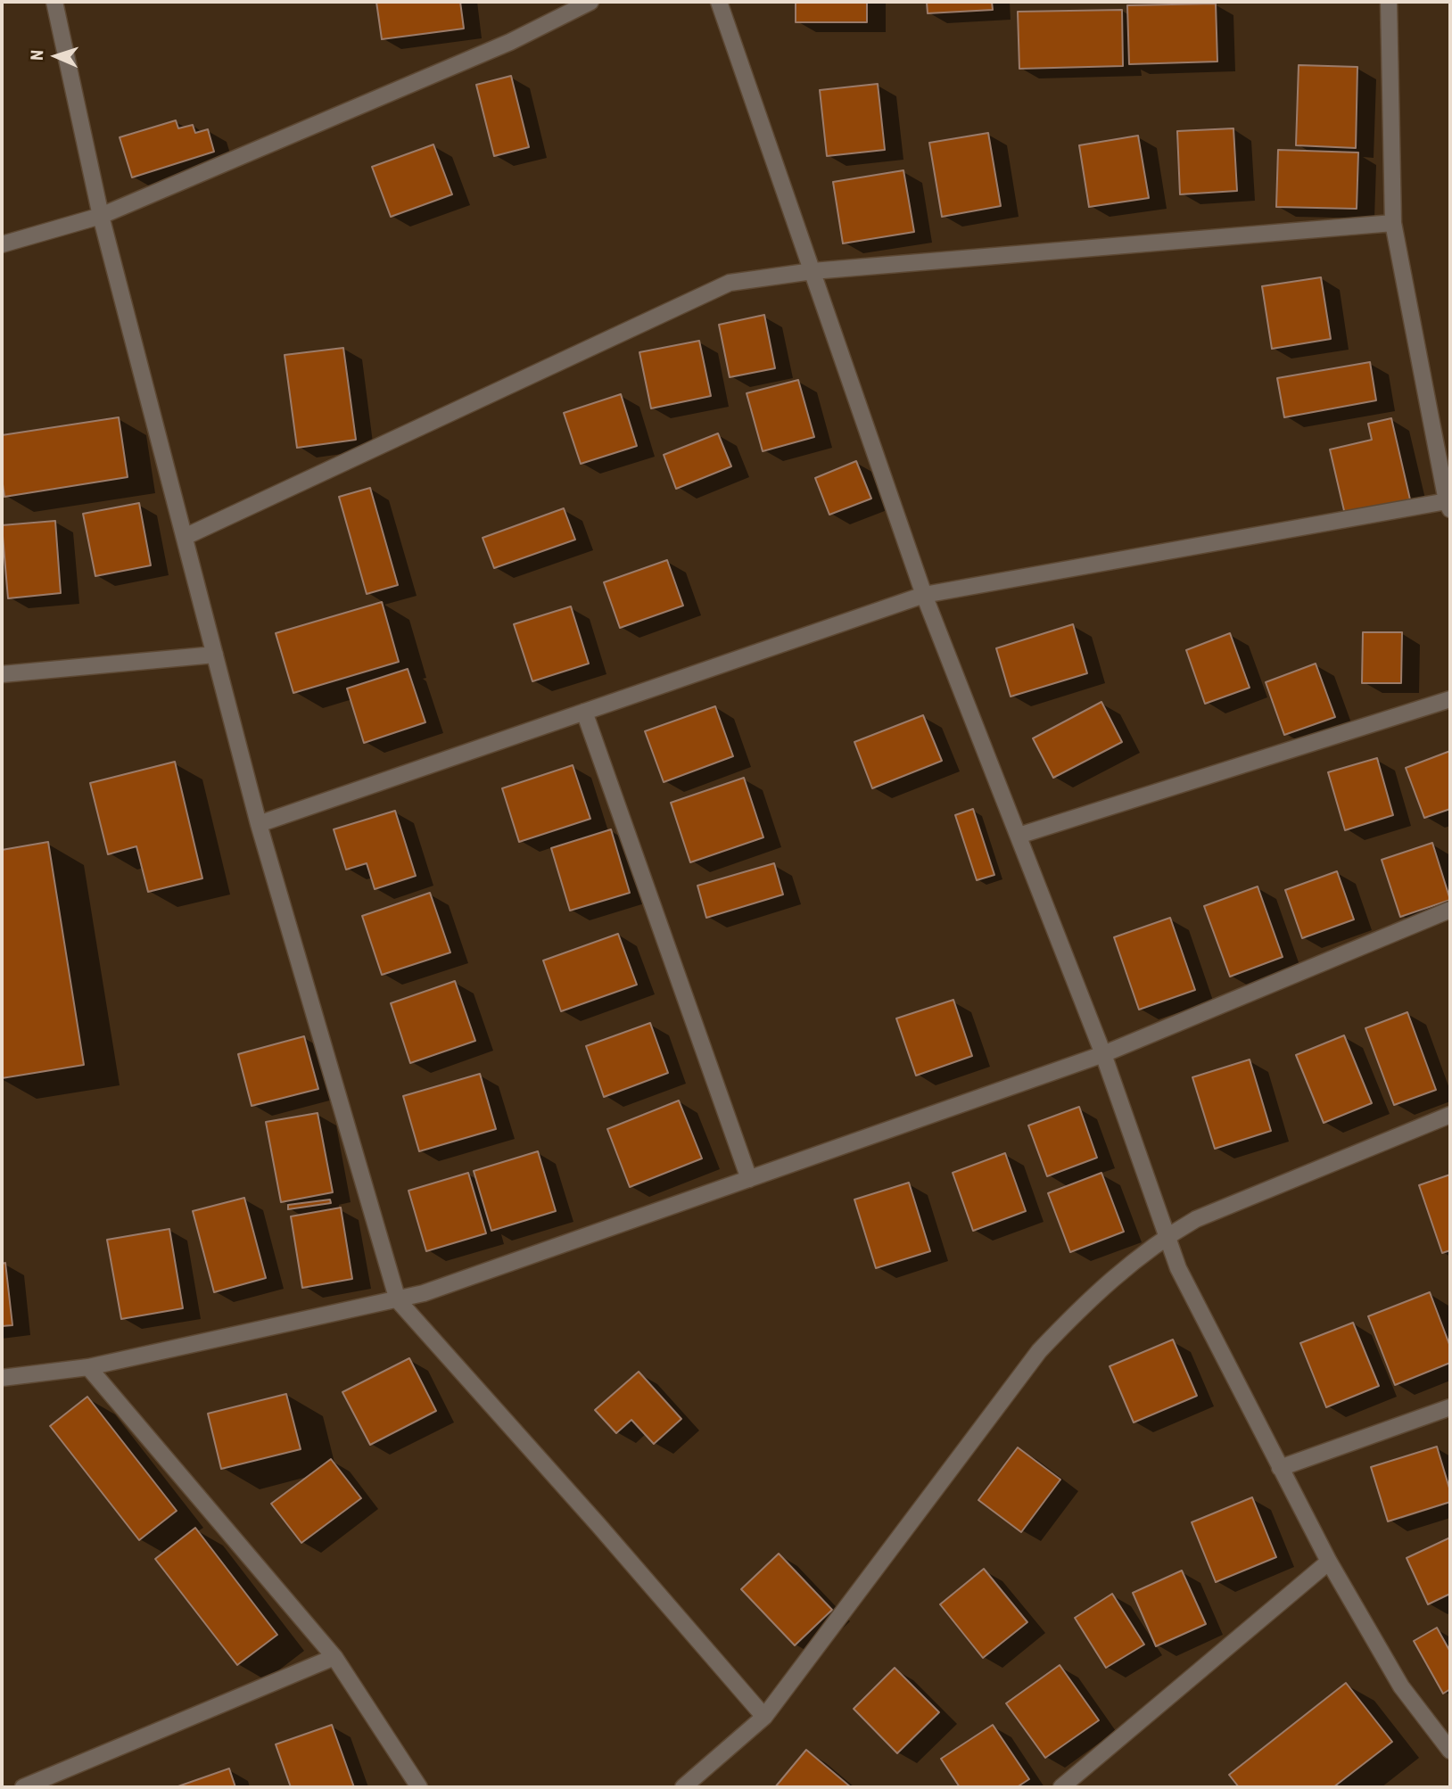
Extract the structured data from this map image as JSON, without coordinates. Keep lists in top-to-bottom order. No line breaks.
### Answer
{"north":"left"}
